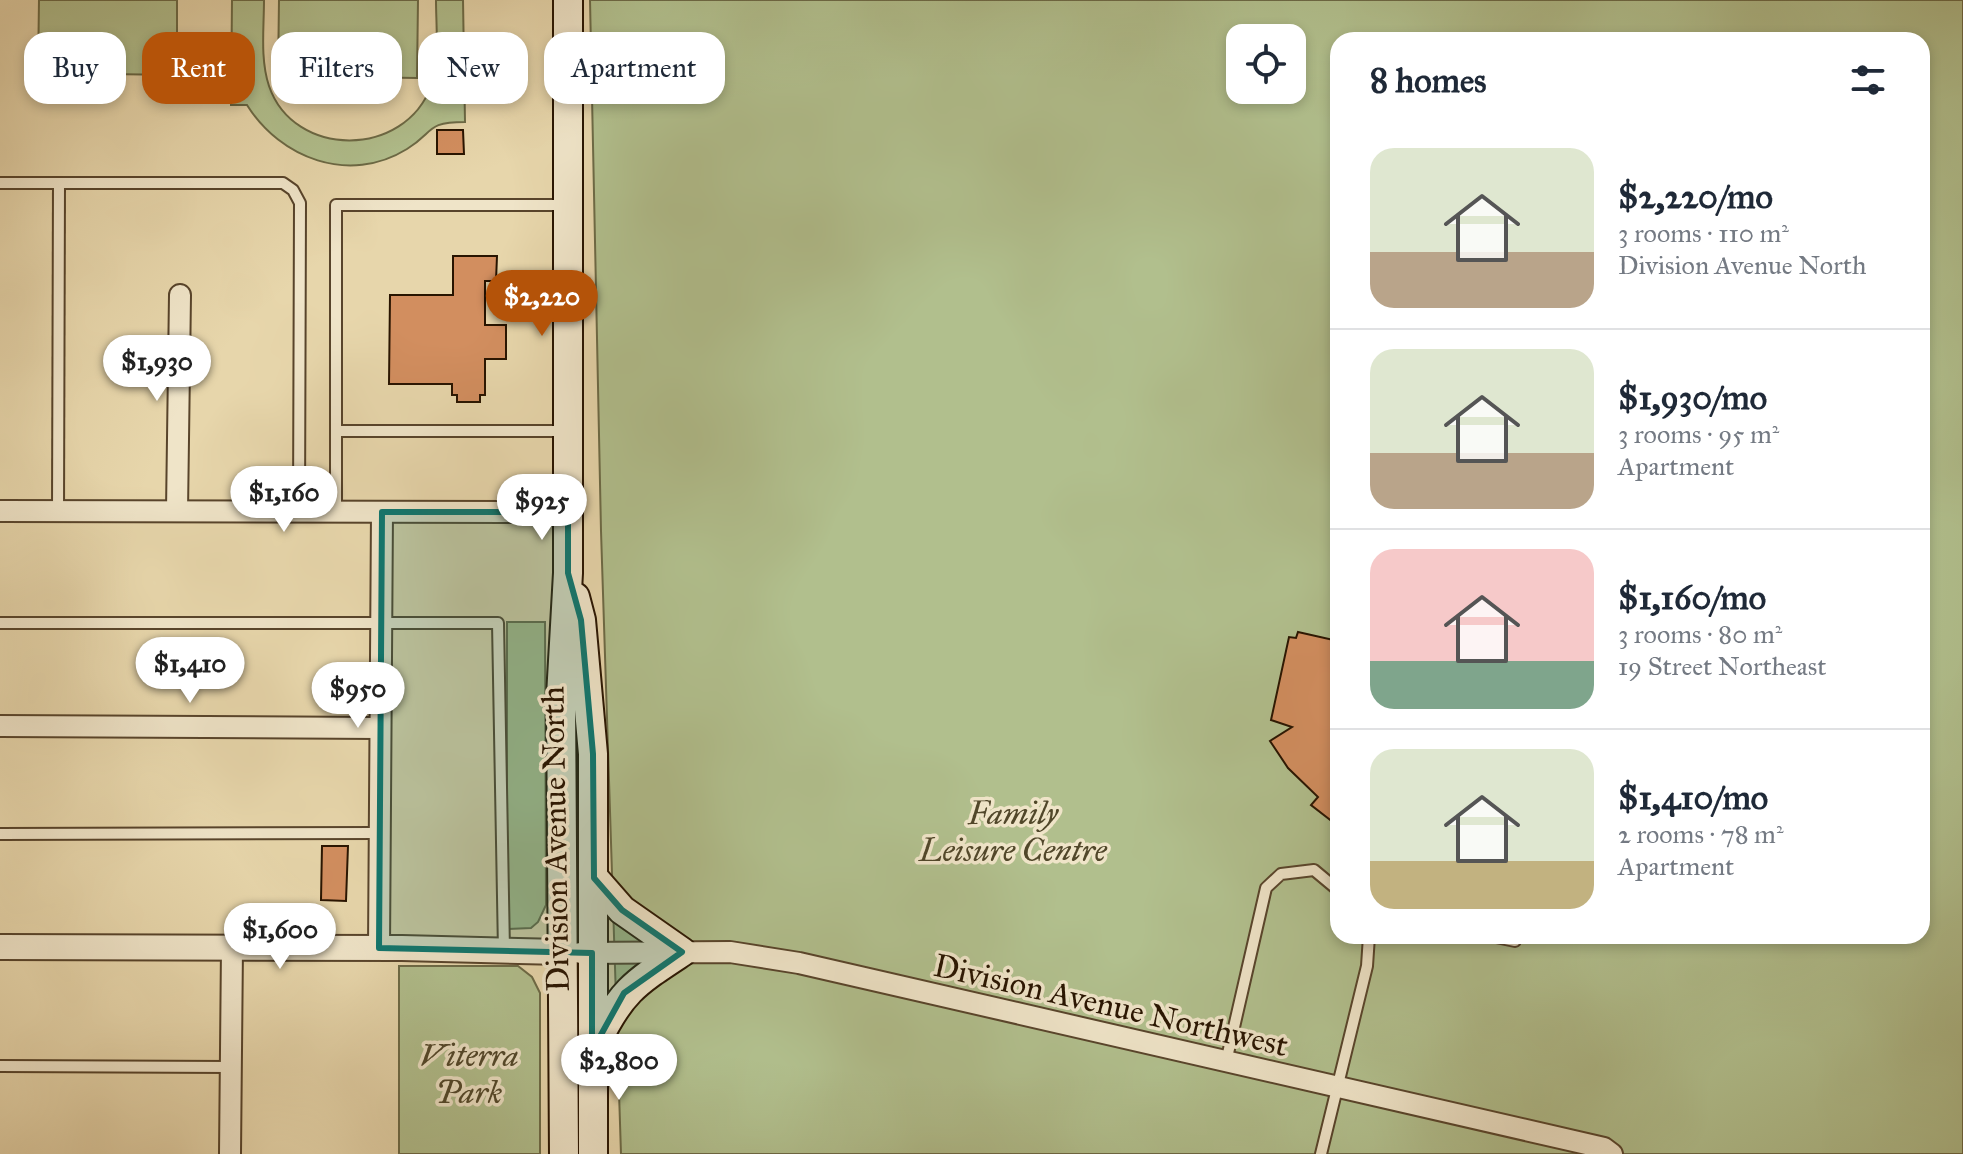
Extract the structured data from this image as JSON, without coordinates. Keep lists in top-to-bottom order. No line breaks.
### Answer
{"streets":{"main road":["Division Avenue North"],"street":["Division Avenue Northwest"]},"crossings":[["Division Avenue North","Division Avenue Northwest"]],"parks":["Family Leisure Centre","Viterra Park"],"page":{"chip":["Buy","Rent","Filters","New","Apartment"],"heading":"8 homes","list":[{"name":"$2,220/mo","note":"3 rooms · 110 m² · Division Avenue North"},{"name":"$1,930/mo","note":"3 rooms · 95 m² · Apartment"},{"name":"$1,160/mo","note":"3 rooms · 80 m² · 19 Street Northeast"},{"name":"$1,410/mo","note":"2 rooms · 78 m² · Apartment"}],"price":["$2,220","$1,930","$1,160","$925","$1,410","$950","$1,600","$2,800"]}}
